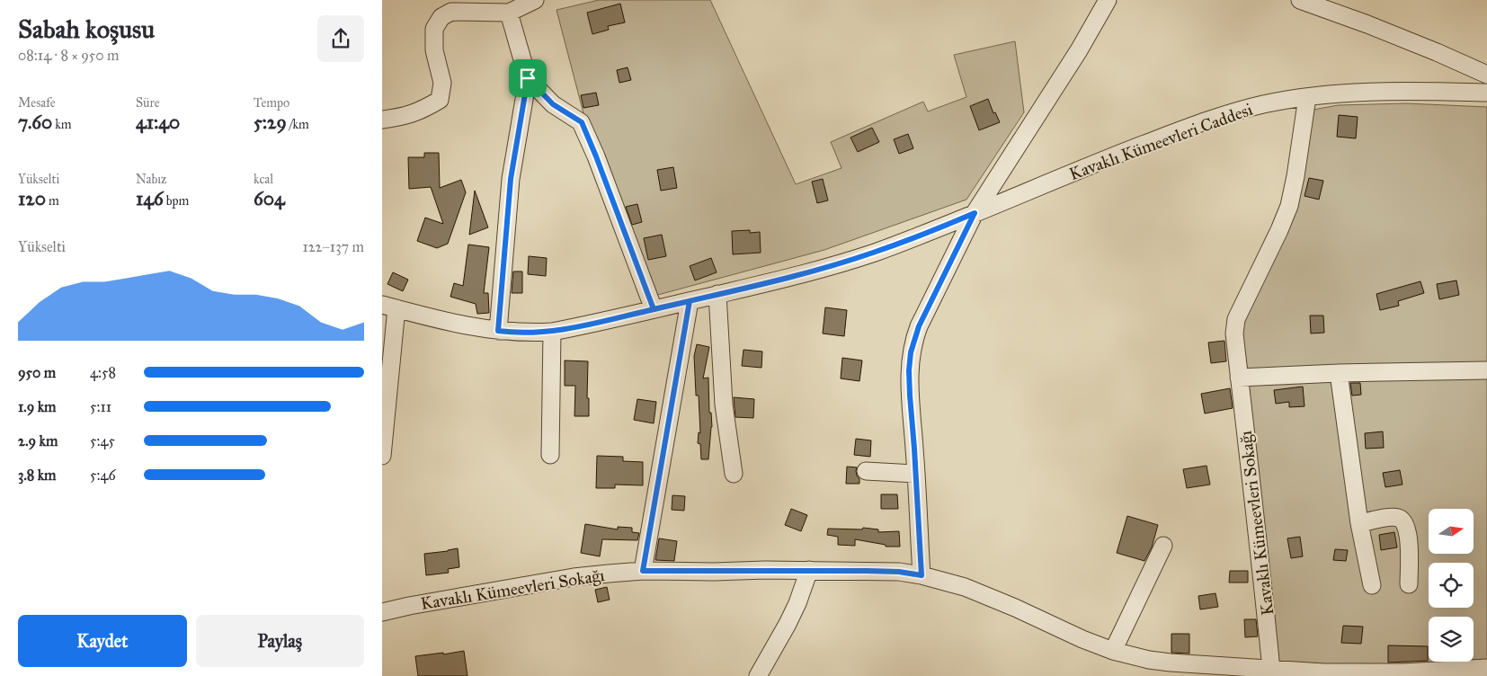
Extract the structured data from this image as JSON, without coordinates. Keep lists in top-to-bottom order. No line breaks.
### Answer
{"streets":{"street":["Kavaklı Kümeevleri Caddesi","Kavaklı Kümeevleri Sokağı"]},"crossings":[["Kavaklı Kümeevleri Caddesi","Kavaklı Kümeevleri Sokağı"]],"north":"right","page":{"heading":["Sabah koşusu","08:14 · 8 × 950 m"],"stats":[["Mesafe","7.60 km"],["Süre","41:40"],["Tempo","5:29 /km"],["Yükselti","120 m"],["Nabız","146 bpm"],["kcal","604"]],"chart":["Yükselti","122–137 m"],"list":[{"name":"950 m","note":"4:58"},{"name":"1.9 km","note":"5:11"},{"name":"2.9 km","note":"5:45"},{"name":"3.8 km","note":"5:46"}],"buttons":["Kaydet","Paylaş"]}}
